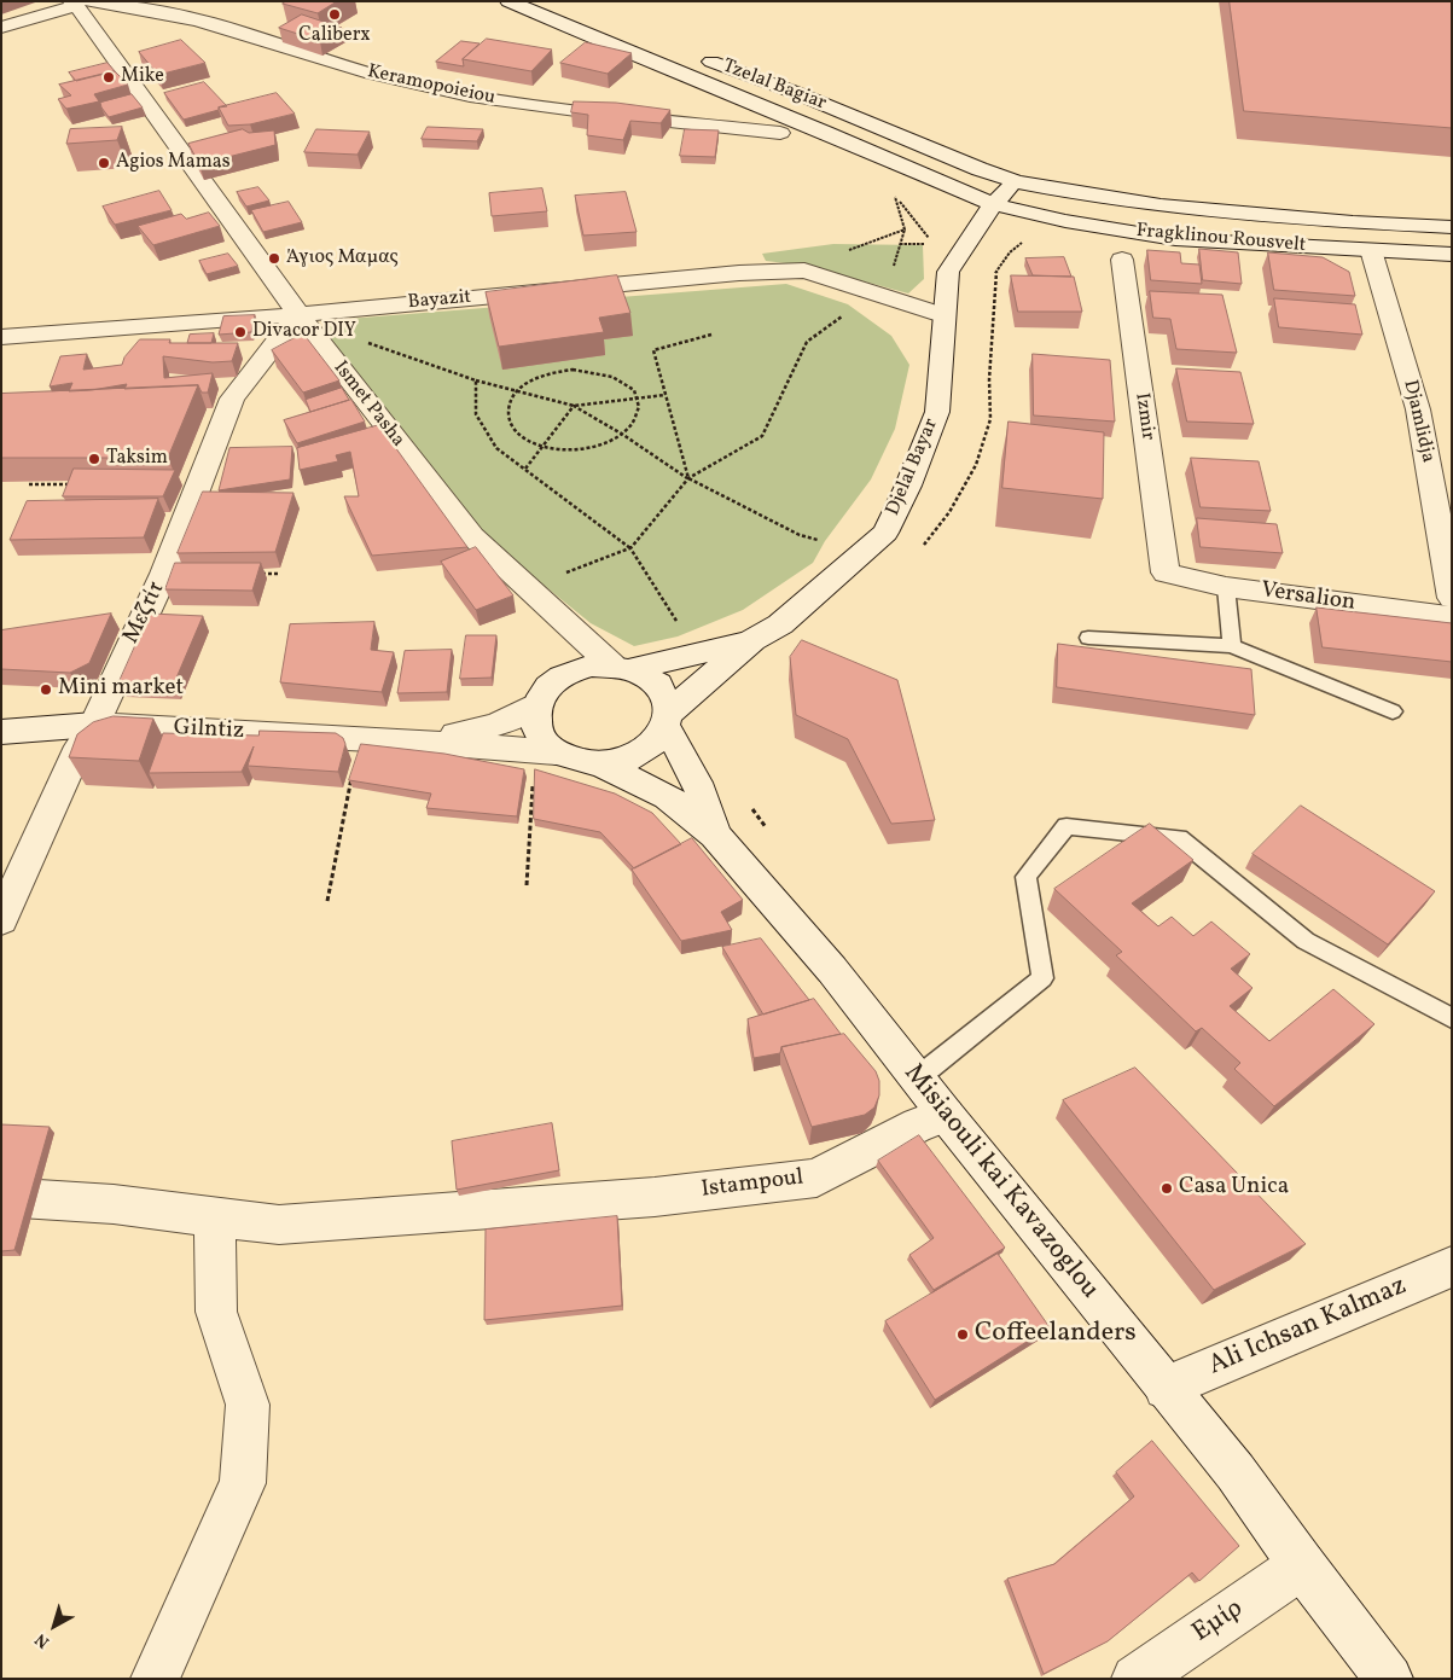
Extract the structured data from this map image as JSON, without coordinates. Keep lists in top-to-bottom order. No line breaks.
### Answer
{"streets":{"street":["Keramopoieiou","Tzelal Bagiar","Fragklinou Rousvelt","Bayazit","Ismet Pasha","Izmir","Djamlidja","Djelal Bayar","Versalion","Μεζτίτ","Gilntiz","Misiaouli kai Kavazoglou","Istampoul","Ali Ichsan Kalmaz","Εμίρ"]},"crossings":[["Keramopoieiou","Ismet Pasha"],["Tzelal Bagiar","Fragklinou Rousvelt"],["Tzelal Bagiar","Djelal Bayar"],["Fragklinou Rousvelt","Djamlidja"],["Fragklinou Rousvelt","Djelal Bayar"],["Bayazit","Ismet Pasha"],["Bayazit","Djelal Bayar"],["Bayazit","Μεζτίτ"],["Ismet Pasha","Djelal Bayar"],["Ismet Pasha","Μεζτίτ"],["Ismet Pasha","Gilntiz"],["Ismet Pasha","Misiaouli kai Kavazoglou"],["Izmir","Versalion"],["Djelal Bayar","Gilntiz"],["Djelal Bayar","Misiaouli kai Kavazoglou"],["Μεζτίτ","Gilntiz"],["Gilntiz","Misiaouli kai Kavazoglou"],["Misiaouli kai Kavazoglou","Istampoul"],["Misiaouli kai Kavazoglou","Ali Ichsan Kalmaz"],["Misiaouli kai Kavazoglou","Εμίρ"]],"places":["Caliberx","Mike","Agios Mamas","Άγιος Μαμας","Divacor DIY","Taksim","Mini market","Casa Unica","Coffeelanders"],"north":"bottom left"}
